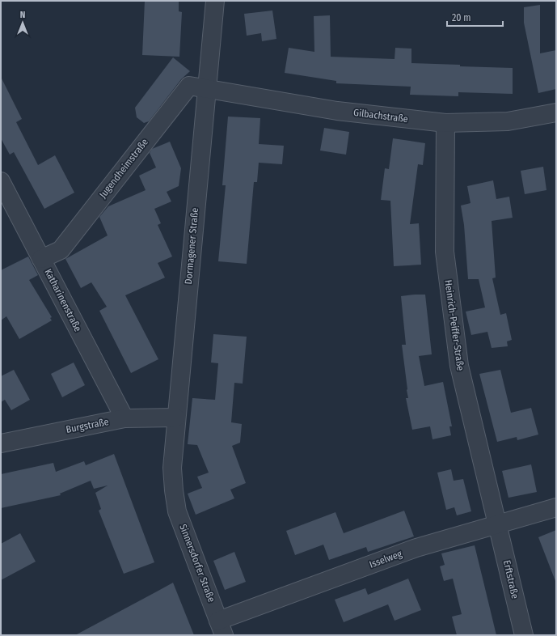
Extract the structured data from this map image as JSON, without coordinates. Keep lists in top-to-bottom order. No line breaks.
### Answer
{"streets":{"street":["Gilbachstraße","Jugendheimstraße","Dormagener Straße","Katharinenstraße","Heinrich-Peiffer-Straße","Burgstraße","Isselweg","Sinnersdorfer Straße","Erftstraße"]},"crossings":[["Gilbachstraße","Jugendheimstraße"],["Gilbachstraße","Dormagener Straße"],["Gilbachstraße","Heinrich-Peiffer-Straße"],["Jugendheimstraße","Dormagener Straße"],["Jugendheimstraße","Katharinenstraße"],["Dormagener Straße","Burgstraße"],["Dormagener Straße","Sinnersdorfer Straße"],["Katharinenstraße","Burgstraße"],["Heinrich-Peiffer-Straße","Isselweg"],["Heinrich-Peiffer-Straße","Erftstraße"],["Isselweg","Sinnersdorfer Straße"],["Isselweg","Erftstraße"]],"scale_bar":"20 m","north":"top"}
